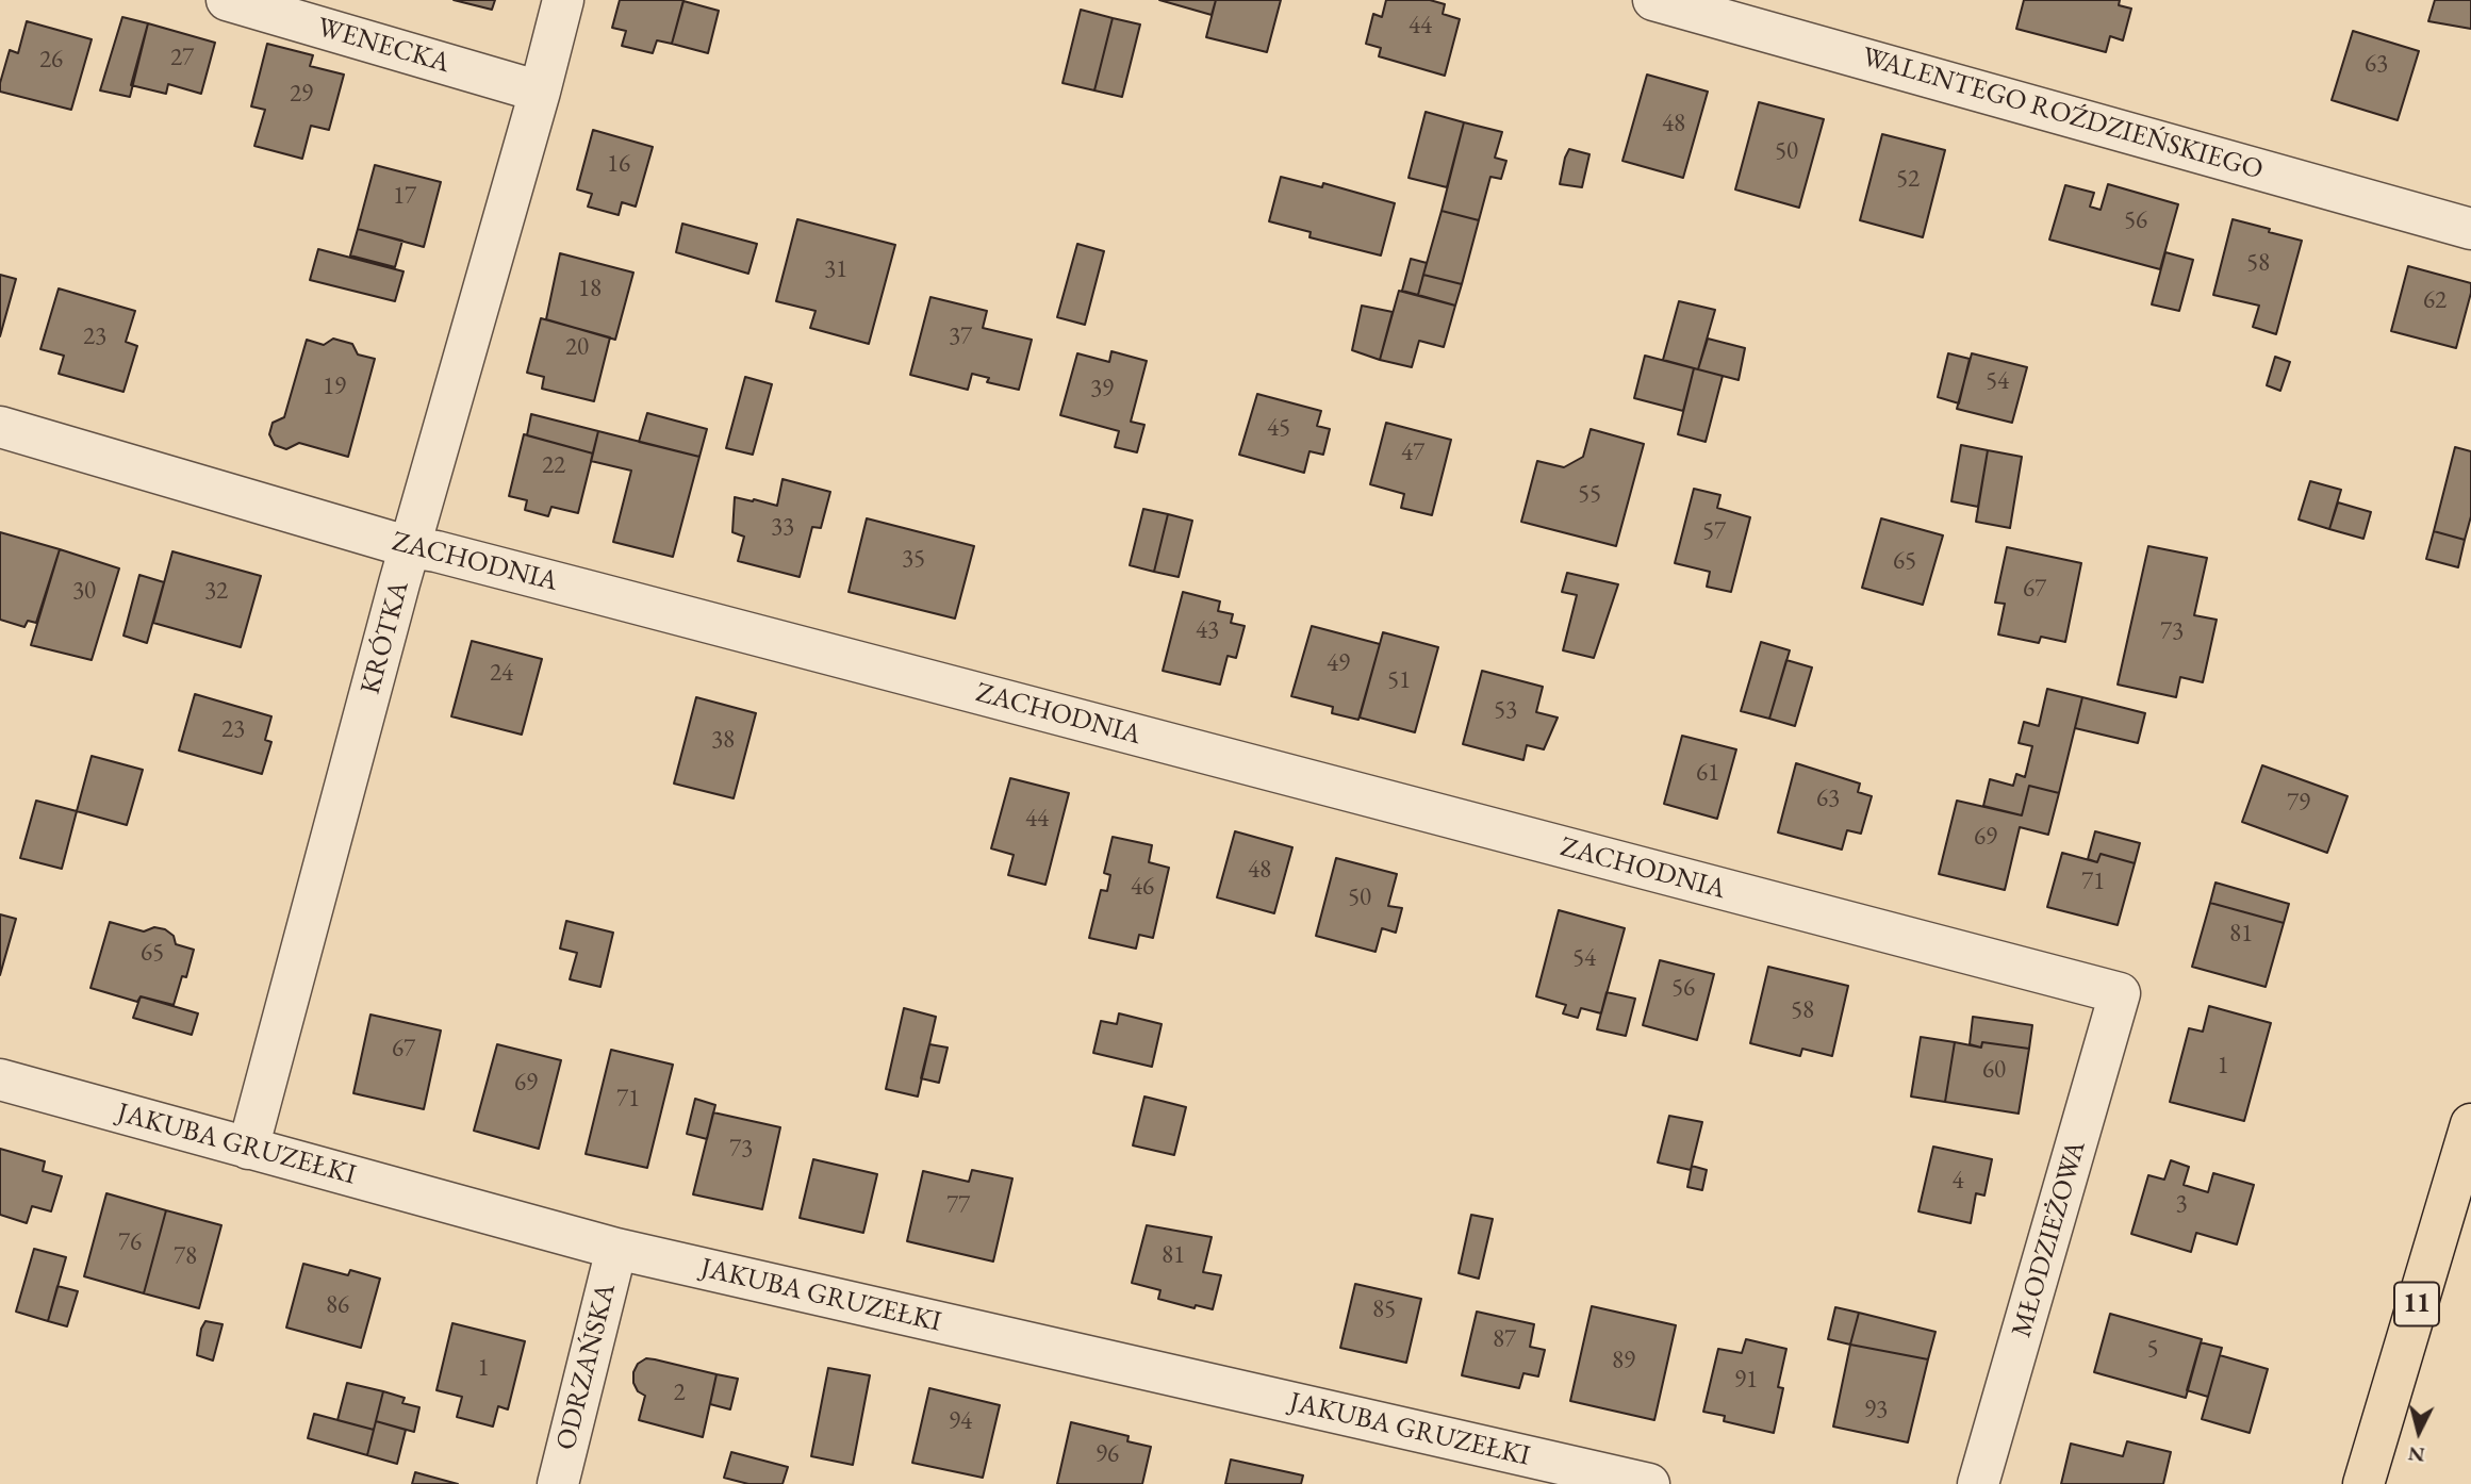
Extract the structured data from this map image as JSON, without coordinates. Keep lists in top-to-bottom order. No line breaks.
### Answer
{"streets":{"highway":["11"],"street":["WENECKA","WALENTEGO ROŹDZIEŃSKIEGO","ZACHODNIA","KRÓTKA","JAKUBA GRUZEŁKI","MŁODZIEŻOWA","ODRZAŃSKA"]},"crossings":[["WENECKA","KRÓTKA"],["ZACHODNIA","KRÓTKA"],["ZACHODNIA","MŁODZIEŻOWA"],["KRÓTKA","JAKUBA GRUZEŁKI"],["JAKUBA GRUZEŁKI","ODRZAŃSKA"]],"house_numbers":["44","27","26","63","29","48","50","16","52","17","56","58","31","18","62","23","37","20","54","19","39","45","47","22","55","33","57","35","65","67","30","32","43","73","49","24","51","53","23","38","61","63","79","44","69","48","71","46","50","81","65","54","56","58","67","1","60","69","71","73","4","3","77","76","81","78","86","85","87","5","89","1","91","2","93","94","96"],"north":"bottom"}
